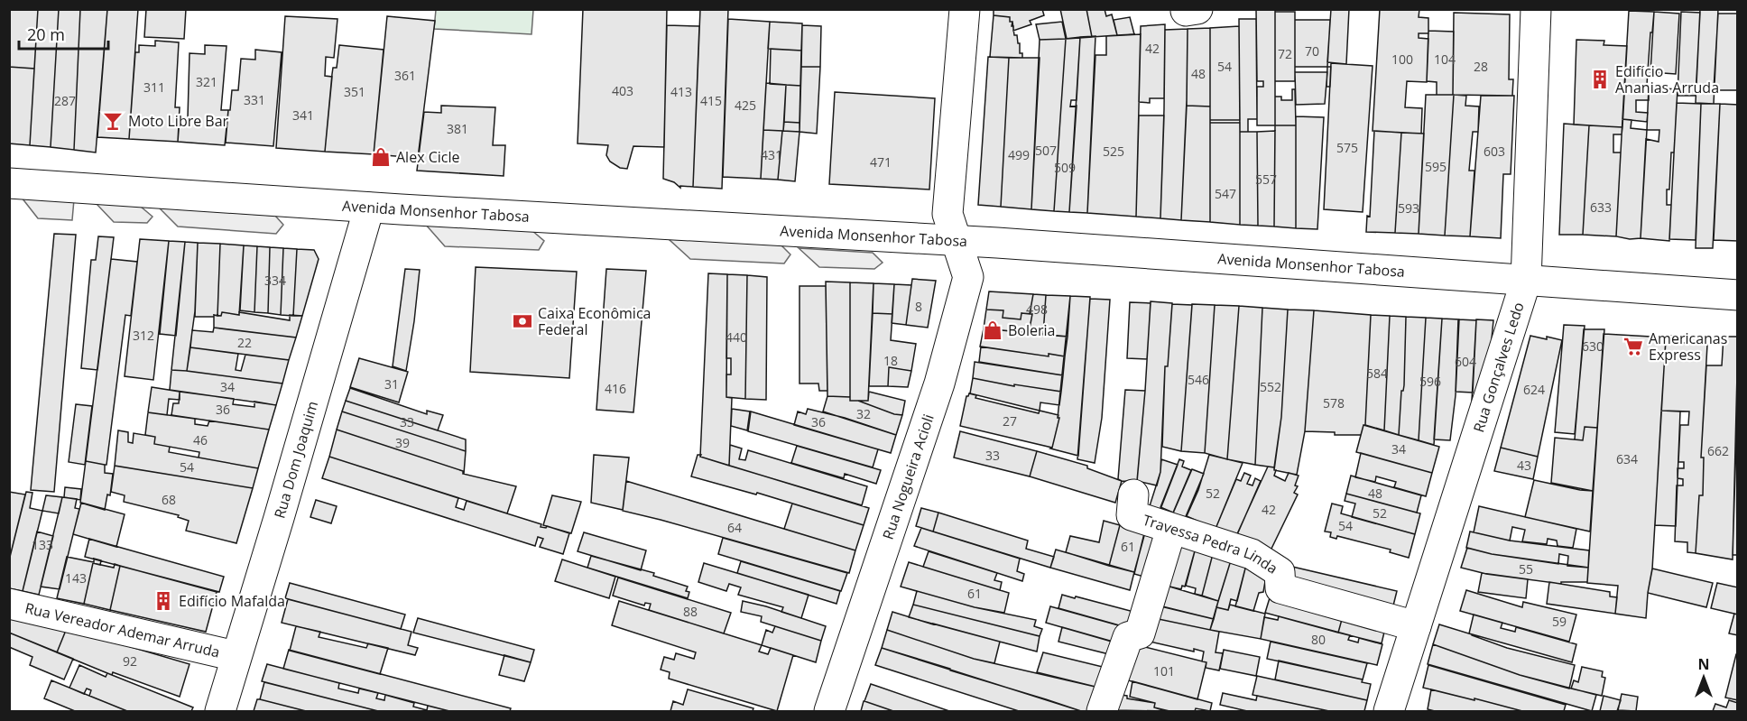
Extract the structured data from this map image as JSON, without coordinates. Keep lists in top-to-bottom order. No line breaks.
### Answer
{"streets":{"street":["Avenida Monsenhor Tabosa","Rua Gonçalves Ledo","Rua Dom Joaquim","Rua Nogueira Acioli","Travessa Pedra Linda","Rua Vereador Ademar Arruda"]},"crossings":[["Avenida Monsenhor Tabosa","Rua Gonçalves Ledo"],["Avenida Monsenhor Tabosa","Rua Dom Joaquim"],["Avenida Monsenhor Tabosa","Rua Nogueira Acioli"],["Rua Gonçalves Ledo","Travessa Pedra Linda"],["Rua Dom Joaquim","Rua Vereador Ademar Arruda"]],"places":{"building":["Edifício Ananias Arruda","Edifício Mafalda"],"bar":["Moto Libre Bar"],"shop":["Alex Cicle","Boleria"],"bank":["Caixa Econômica Federal"],"supermarket":["Americanas Express"]},"house_numbers":["42","70","72","100","104","54","28","48","361","321","311","403","351","413","331","287","415","425","341","381","575","507","525","603","431","499","471","595","509","557","547","633","593","334","8","498","312","440","22","630","18","604","584","546","596","31","34","552","416","624","578","36","32","27","33","36","46","39","34","662","33","634","43","54","52","48","68","42","52","54","64","133","61","55","143","61","88","59","80","92","101"],"scale_bar":"20 m","north":"top"}
